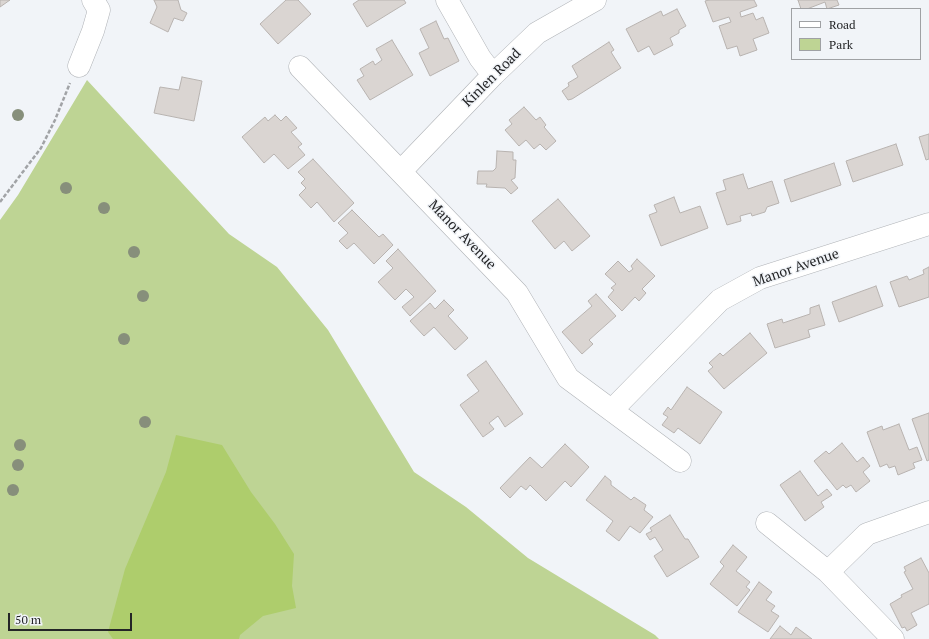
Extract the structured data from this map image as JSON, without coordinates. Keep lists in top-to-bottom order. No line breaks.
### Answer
{"streets":{"street":["Kinlen Road","Manor Avenue"]},"crossings":[["Kinlen Road","Manor Avenue"]],"legend":["Road","Park"],"scale_bar":"50 m"}
